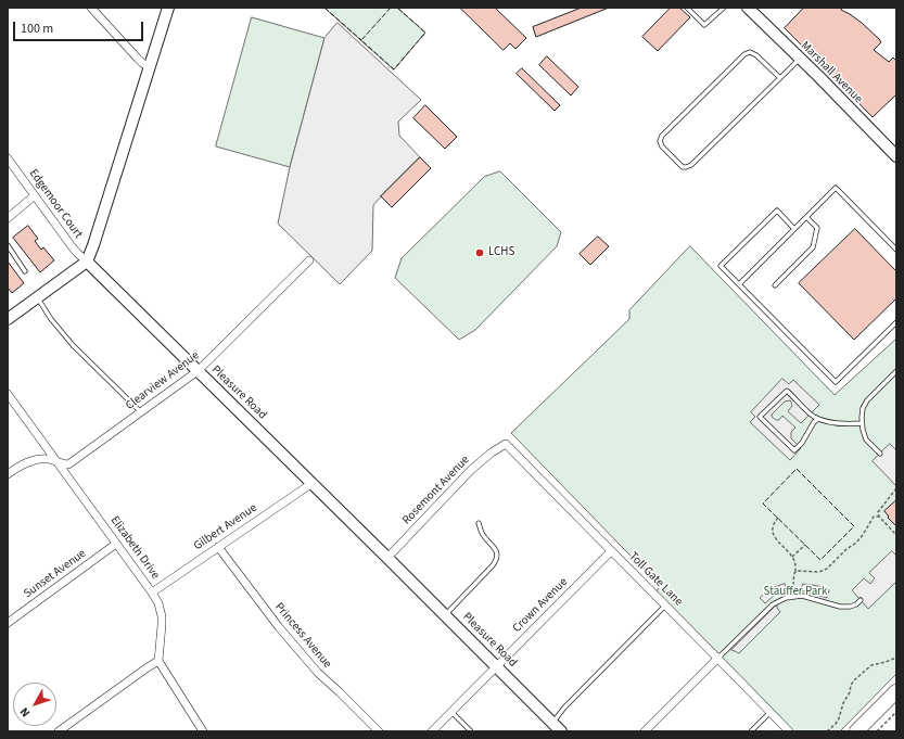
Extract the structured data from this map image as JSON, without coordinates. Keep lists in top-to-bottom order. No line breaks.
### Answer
{"streets":{"street":["Marshall Avenue","Edgemoor Court","Clearview Avenue","Pleasure Road","Rosemont Avenue","Gilbert Avenue","Elizabeth Drive","Sunset Avenue","Toll Gate Lane","Crown Avenue","Princess Avenue"]},"crossings":[["Edgemoor Court","Pleasure Road"],["Clearview Avenue","Pleasure Road"],["Clearview Avenue","Elizabeth Drive"],["Pleasure Road","Rosemont Avenue"],["Pleasure Road","Gilbert Avenue"],["Pleasure Road","Crown Avenue"],["Rosemont Avenue","Toll Gate Lane"],["Gilbert Avenue","Elizabeth Drive"],["Gilbert Avenue","Princess Avenue"],["Elizabeth Drive","Sunset Avenue"],["Toll Gate Lane","Crown Avenue"]],"parks":["Stauffer Park"],"places":["LCHS"],"scale_bar":"100 m","north":"bottom left"}
